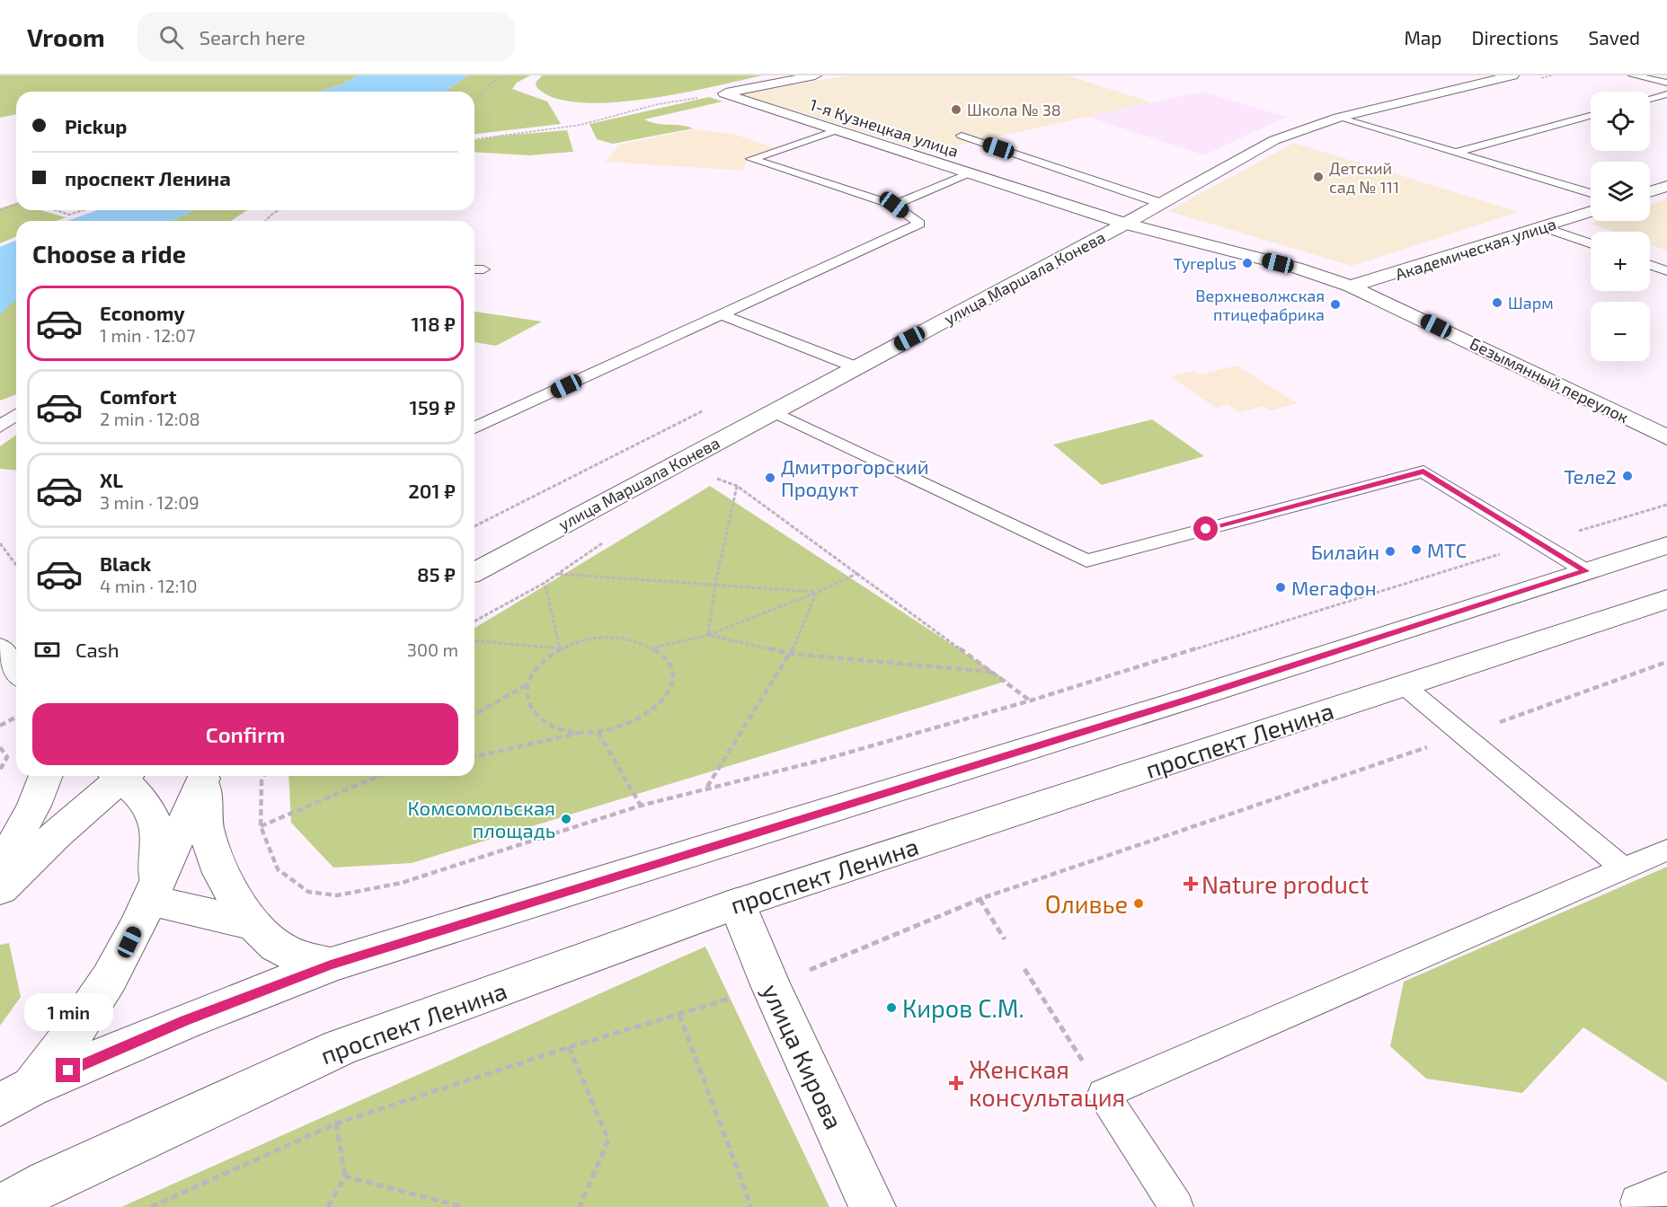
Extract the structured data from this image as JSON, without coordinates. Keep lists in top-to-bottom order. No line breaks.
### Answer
{"streets":{"main road":["1-я Кузнецкая улица","Академическая улица","улица Маршала Конева","Безымянный переулок","проспект Ленина","улица Кирова"]},"crossings":[["1-я Кузнецкая улица","улица Маршала Конева"],["1-я Кузнецкая улица","Безымянный переулок"],["Академическая улица","Безымянный переулок"],["улица Маршала Конева","Безымянный переулок"],["проспект Ленина","улица Кирова"]],"places":{"other":["Школа № 38","Детский сад № 111","Tyreplus","Шарм","Верхневолжская птицефабрика","Теле2","Дмитрогорский Продукт","МТС","Билайн","Мегафон","Комсомольская площадь","Оливье","Киров С.М."],"health":["Nature product","Женская консультация"]},"page":{"header":"Vroom","search":"Search here","nav":["Map","Directions","Saved"],"map_buttons":["+","−"],"banner":["Pickup","проспект Ленина"],"heading":"Choose a ride","list":[{"name":"Economy","note":"1 min · 12:07","value":"118 ₽"},{"name":"Comfort","note":"2 min · 12:08","value":"159 ₽"},{"name":"XL","note":"3 min · 12:09","value":"201 ₽"},{"name":"Black","note":"4 min · 12:10","value":"85 ₽"}],"pay":["Cash","300 m"],"buttons":"Confirm","bubble":"1 min"}}
